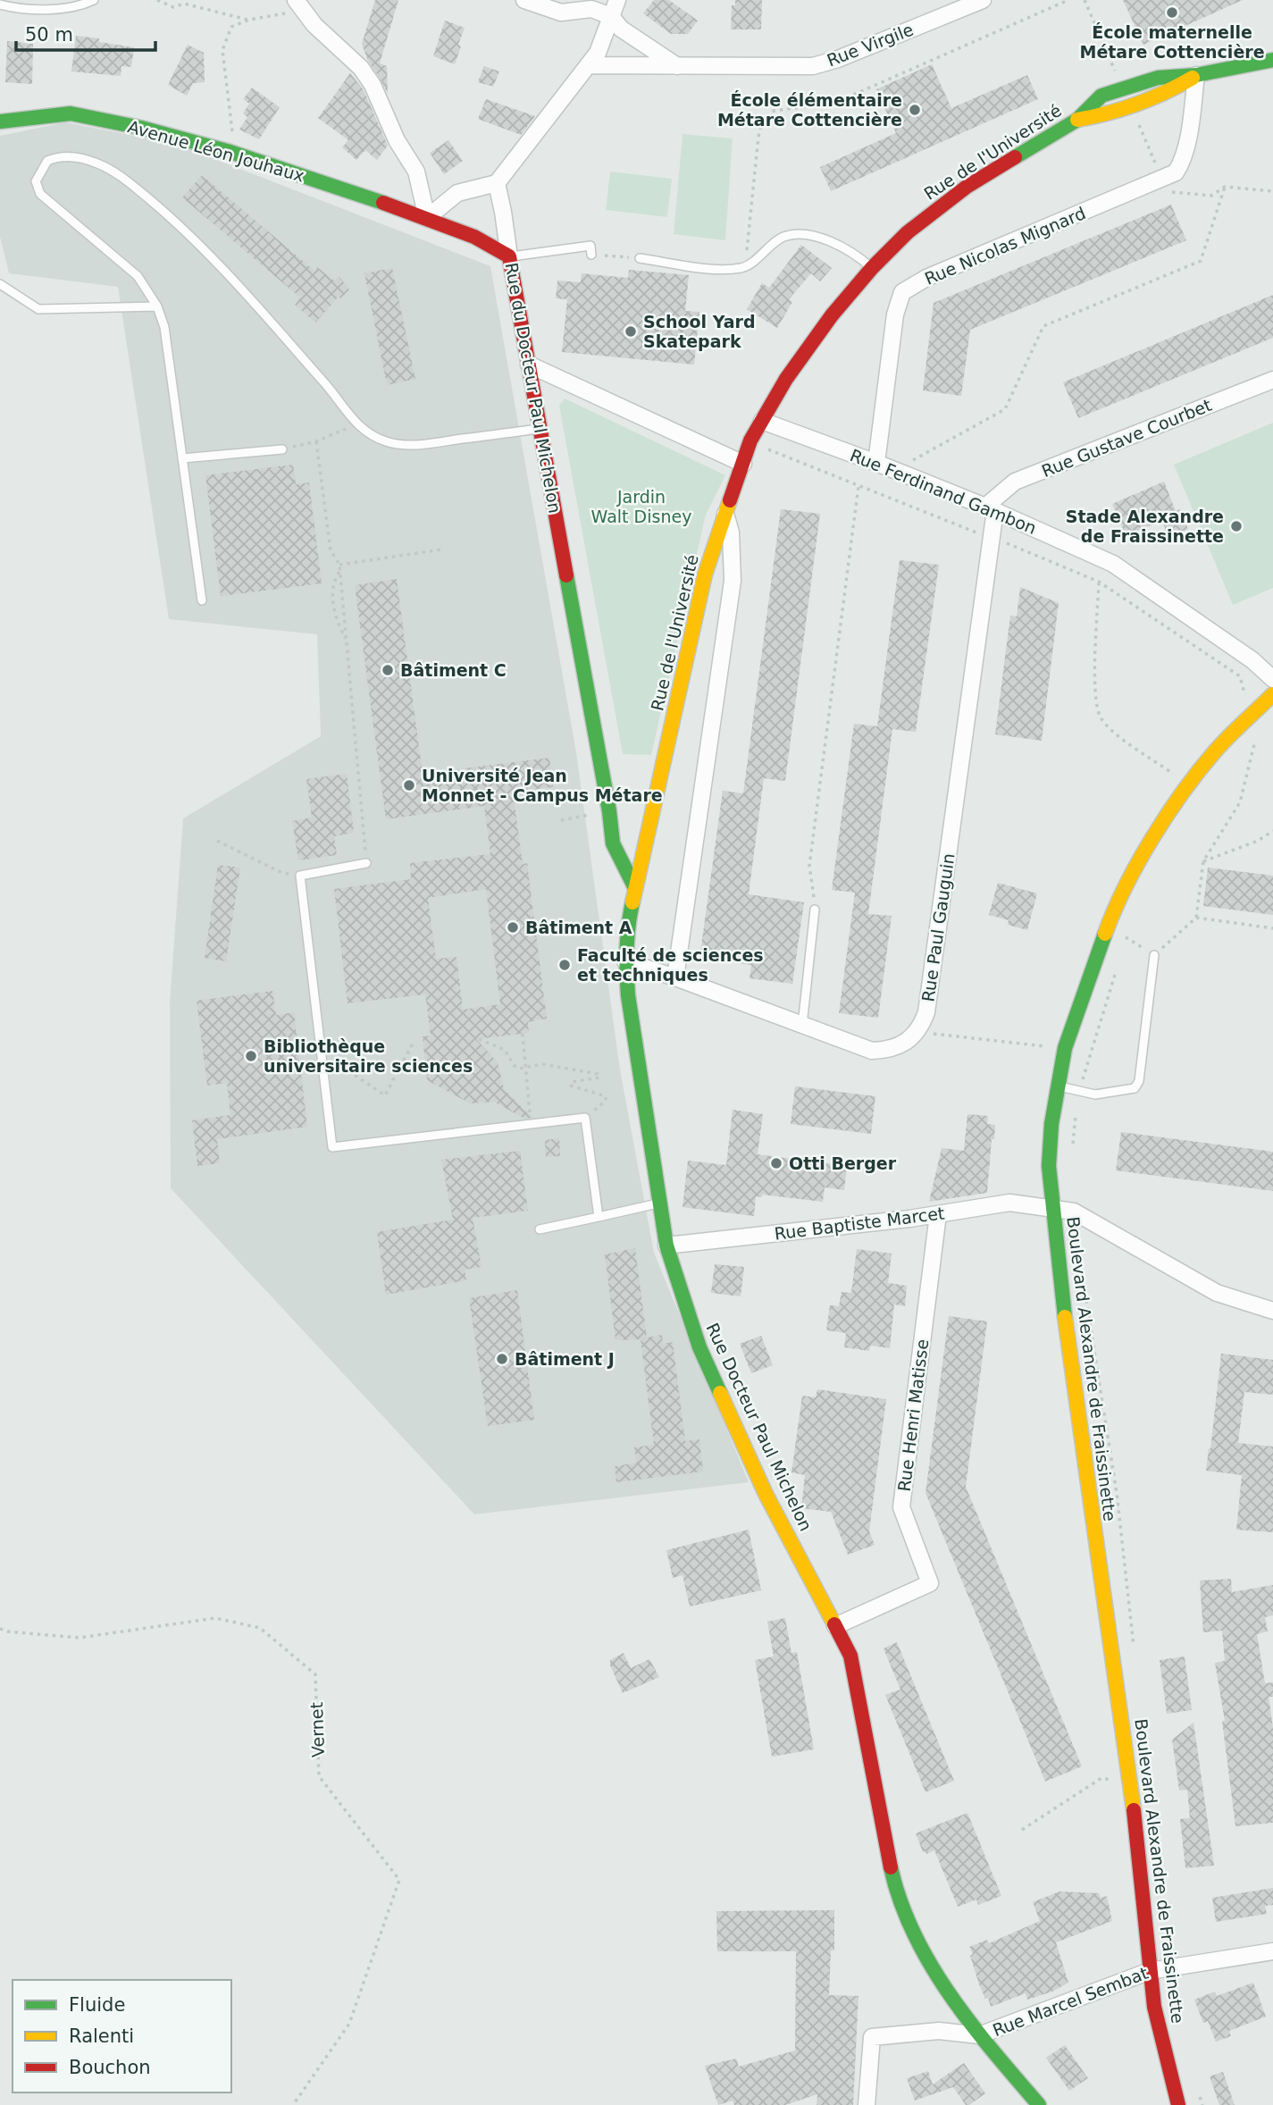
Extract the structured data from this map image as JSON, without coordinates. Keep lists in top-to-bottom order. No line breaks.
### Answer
{"streets":{"street":["Rue Virgile","Avenue Léon Jouhaux","Rue de l'Université","Rue Nicolas Mignard","Rue du Docteur Paul Michelon","Rue Gustave Courbet","Rue Ferdinand Gambon","Rue Paul Gauguin","Rue Baptiste Marcet","Boulevard Alexandre de Fraissinette","Rue Henri Matisse","Rue Docteur Paul Michelon","Rue Marcel Sembat"],"path":["Vernet"]},"crossings":[["Avenue Léon Jouhaux","Rue du Docteur Paul Michelon"],["Rue de l'Université","Rue Nicolas Mignard"],["Rue de l'Université","Rue du Docteur Paul Michelon"],["Rue de l'Université","Rue Ferdinand Gambon"],["Rue de l'Université","Rue Docteur Paul Michelon"],["Rue Nicolas Mignard","Rue Ferdinand Gambon"],["Rue du Docteur Paul Michelon","Rue Docteur Paul Michelon"],["Rue Gustave Courbet","Rue Ferdinand Gambon"],["Rue Gustave Courbet","Rue Paul Gauguin"],["Rue Ferdinand Gambon","Rue Paul Gauguin"],["Rue Baptiste Marcet","Boulevard Alexandre de Fraissinette"],["Rue Baptiste Marcet","Rue Henri Matisse"],["Rue Baptiste Marcet","Rue Docteur Paul Michelon"],["Boulevard Alexandre de Fraissinette","Rue Marcel Sembat"],["Rue Henri Matisse","Rue Docteur Paul Michelon"],["Rue Docteur Paul Michelon","Rue Marcel Sembat"]],"parks":["Jardin Walt Disney"],"places":["École maternelle Métare Cottencière","École élémentaire Métare Cottencière","School Yard Skatepark","Stade Alexandre de Fraissinette","Bâtiment C","Université Jean Monnet - Campus Métare","Bâtiment A","Faculté de sciences et techniques","Bibliothèque universitaire sciences","Otti Berger","Bâtiment J"],"legend":["Fluide","Ralenti","Bouchon"],"scale_bar":"50 m"}
